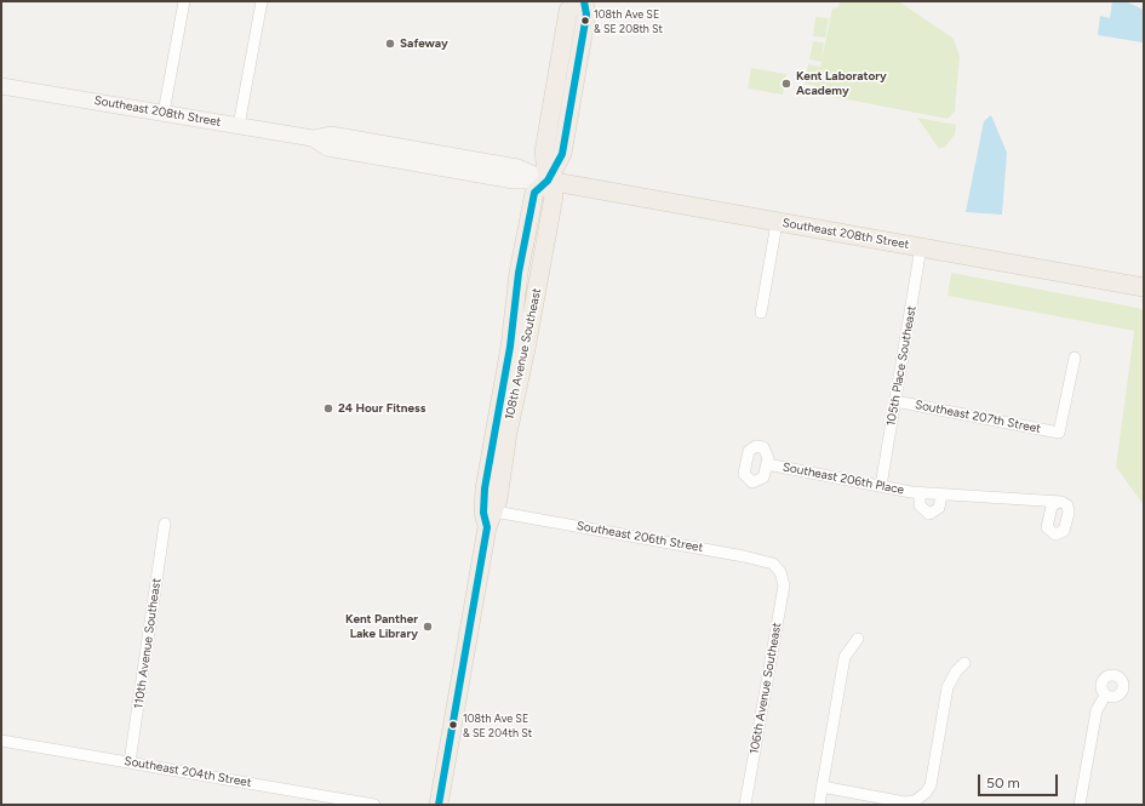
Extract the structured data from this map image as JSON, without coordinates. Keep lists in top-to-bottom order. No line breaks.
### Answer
{"streets":{"main road":["Southeast 208th Street","108th Avenue Southeast"],"street":["105th Place Southeast","Southeast 207th Street","Southeast 206th Place","Southeast 206th Street","110th Avenue Southeast","106th Avenue Southeast","Southeast 204th Street"]},"crossings":[["Southeast 208th Street","108th Avenue Southeast"],["Southeast 208th Street","105th Place Southeast"],["108th Avenue Southeast","Southeast 206th Street"],["105th Place Southeast","Southeast 207th Street"],["105th Place Southeast","Southeast 206th Place"],["Southeast 206th Street","106th Avenue Southeast"],["110th Avenue Southeast","Southeast 204th Street"]],"places":["108th Ave SE & SE 208th St","Safeway","Kent Laboratory Academy","24 Hour Fitness","Kent Panther Lake Library","108th Ave SE & SE 204th St"],"scale_bar":"50 m"}
